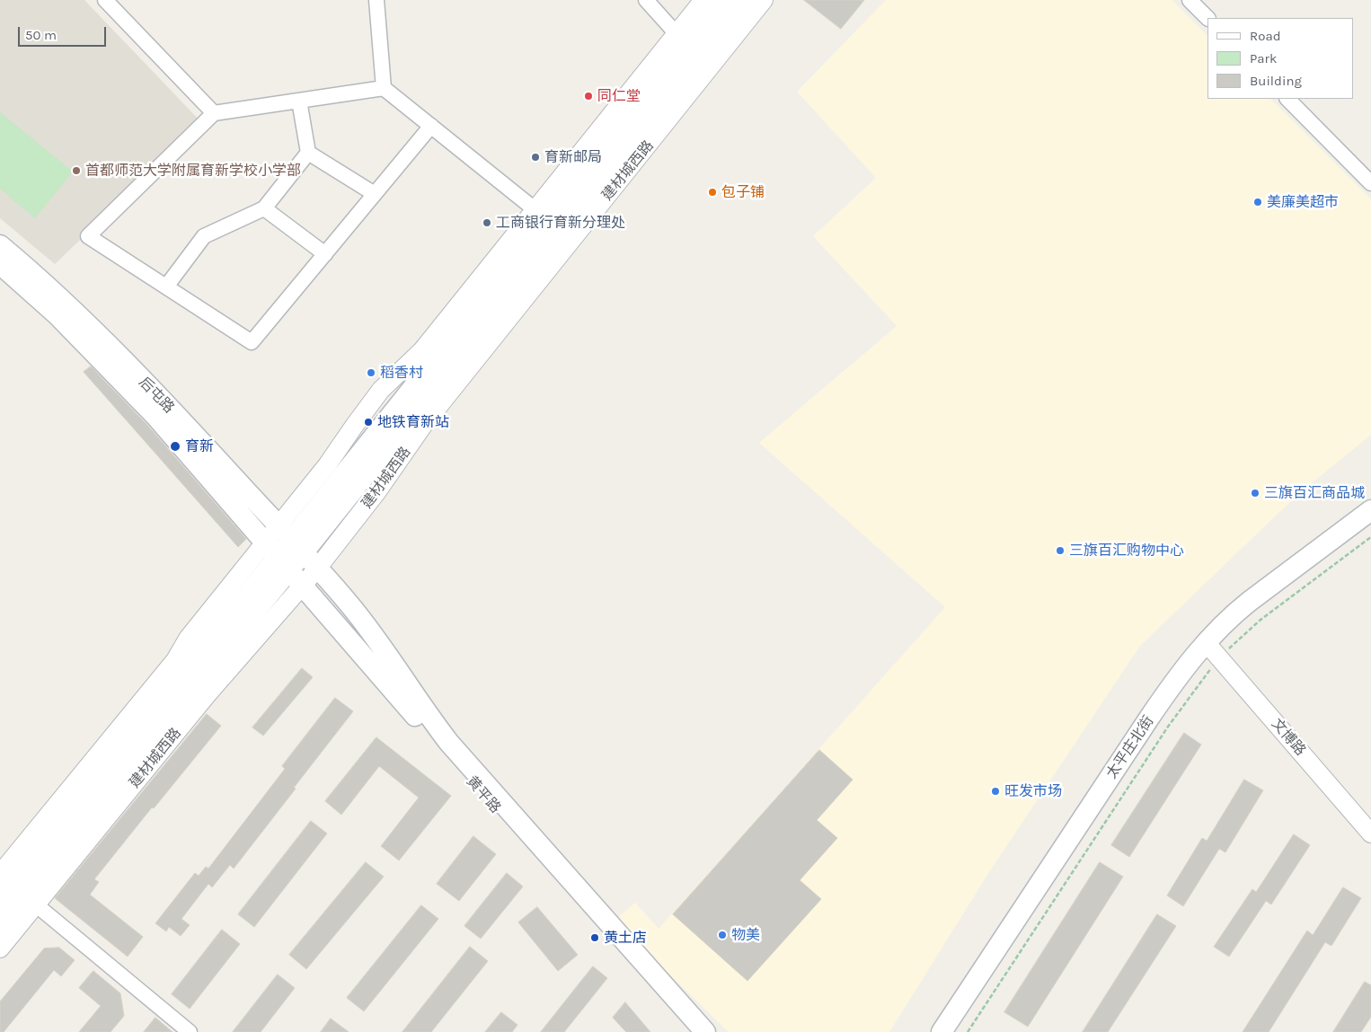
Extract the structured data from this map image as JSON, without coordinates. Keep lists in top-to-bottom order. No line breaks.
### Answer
{"streets":{"main road":["建材城西路","后屯路","太平庄北街","黄平路"],"street":["文博路"]},"crossings":[["建材城西路","后屯路"],["建材城西路","黄平路"],["后屯路","黄平路"],["文博路","太平庄北街"]],"places":["同仁堂","育新邮局","首都师范大学附属育新学校小学部","包子铺","美廉美超市","工商银行育新分理处","稻香村","地铁育新站","育新","三旗百汇商品城","三旗百汇购物中心","旺发市场","物美","黄土店"],"legend":["Road","Park","Building"],"scale_bar":"50 m"}
